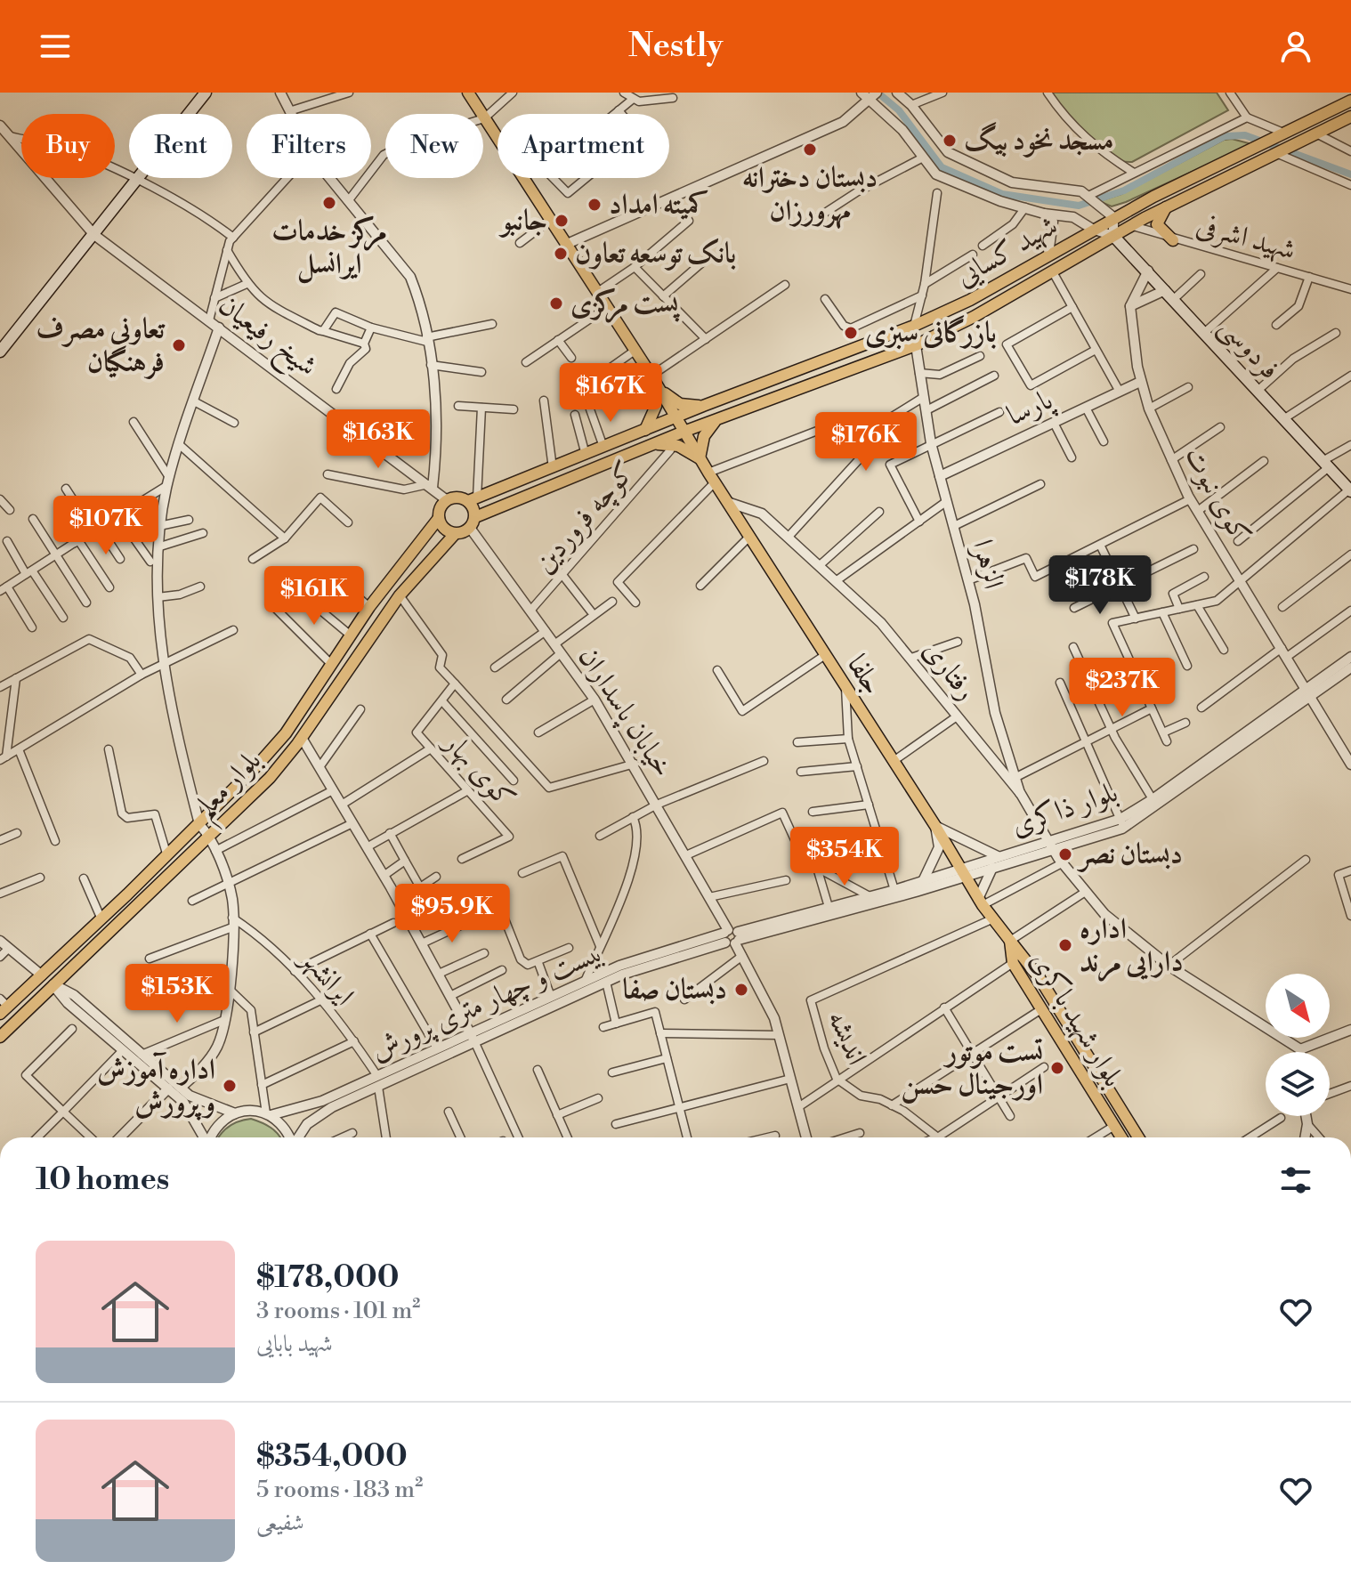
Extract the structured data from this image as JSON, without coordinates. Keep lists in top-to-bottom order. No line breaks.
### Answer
{"streets":{"main road":["شهید کسایی","فردوسی","جلفا","بلوار معلم","بلوار شهید باکری"],"street":["شهید اشرفی","شیخ رفیعیان","پارسا","کوی نبوت","کوچه فروردین","الزهرا","رفتاری","خیابان پاسداران","کوی بهار","بلوار ذاکری","ایرانشهر","بیست و چهار متری پرورش","اندیشه"]},"crossings":[["شهید اشرفی","شهید کسایی"],["شهید کسایی","فردوسی"],["شهید کسایی","الزهرا"],["شهید کسایی","جلفا"],["شیخ رفیعیان","خیابان پاسداران"],["شیخ رفیعیان","بلوار معلم"],["پارسا","کوی نبوت"],["پارسا","الزهرا"],["کوی نبوت","بلوار ذاکری"],["کوچه فروردین","خیابان پاسداران"],["الزهرا","رفتاری"],["رفتاری","جلفا"],["جلفا","بلوار ذاکری"],["جلفا","بلوار شهید باکری"],["جلفا","اندیشه"],["خیابان پاسداران","بلوار معلم"],["خیابان پاسداران","بیست و چهار متری پرورش"],["ایرانشهر","بیست و چهار متری پرورش"]],"places":["مسجد نخود‌ بیگ","دبستان دخترانه مهرورزان","مرکز خدمات ایرانسل","کمیته امداد","جانبو","بانک توسعه تعاون","پست مرکزی","بازرگانی سبزی","تعاونی مصرف فرهنگیان","دبستان نصر","اداره دارایی مرند","دبستان صفا","تست موتور اورجینال حسن","اداره آموزش و پرورش"],"north":"bottom right","page":{"header":"Nestly","chip":["Buy","Rent","Filters","New","Apartment"],"price":["$167K","$163K","$176K","$107K","$178K","$161K","$237K","$354K","$95.9K","$153K"],"heading":"10 homes","list":[{"name":"$178,000","note":"3 rooms · 101 m² · شهید بابایی"},{"name":"$354,000","note":"5 rooms · 183 m² · شفیعی"}]}}
